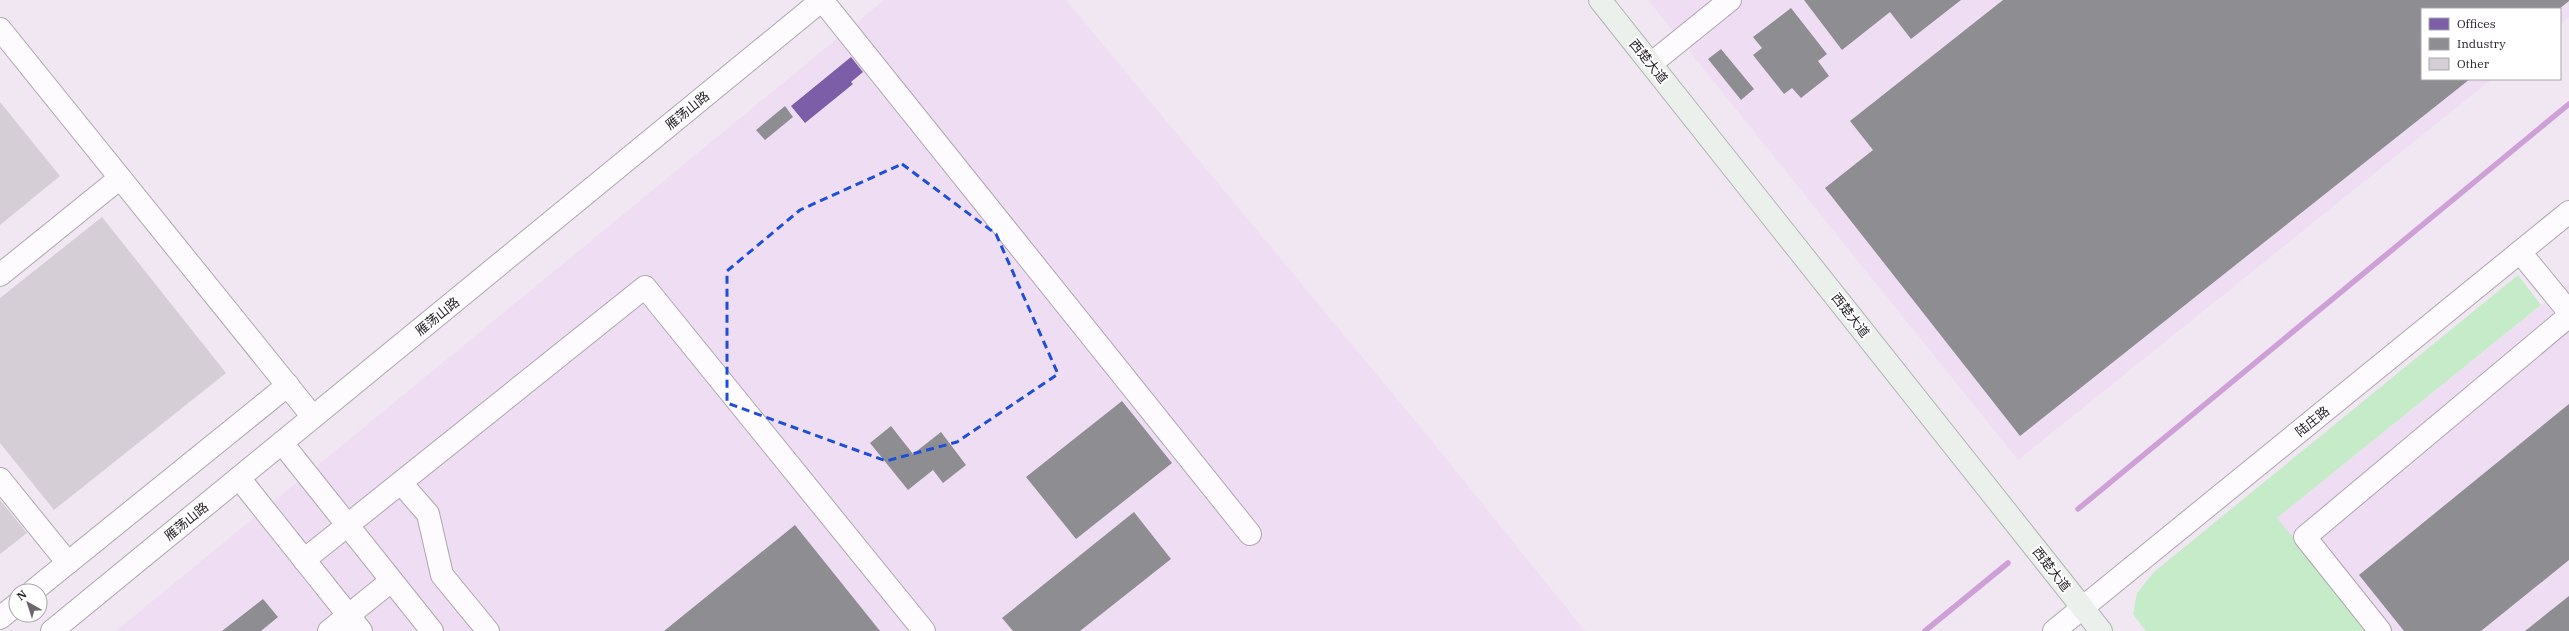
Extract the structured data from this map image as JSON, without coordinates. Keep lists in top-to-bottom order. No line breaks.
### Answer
{"streets":{"main road":["西楚大道"],"street":["雁荡山路","陆庄路"]},"crossings":[["西楚大道","陆庄路"]],"legend":["Offices","Industry","Other"],"north":"top left"}
